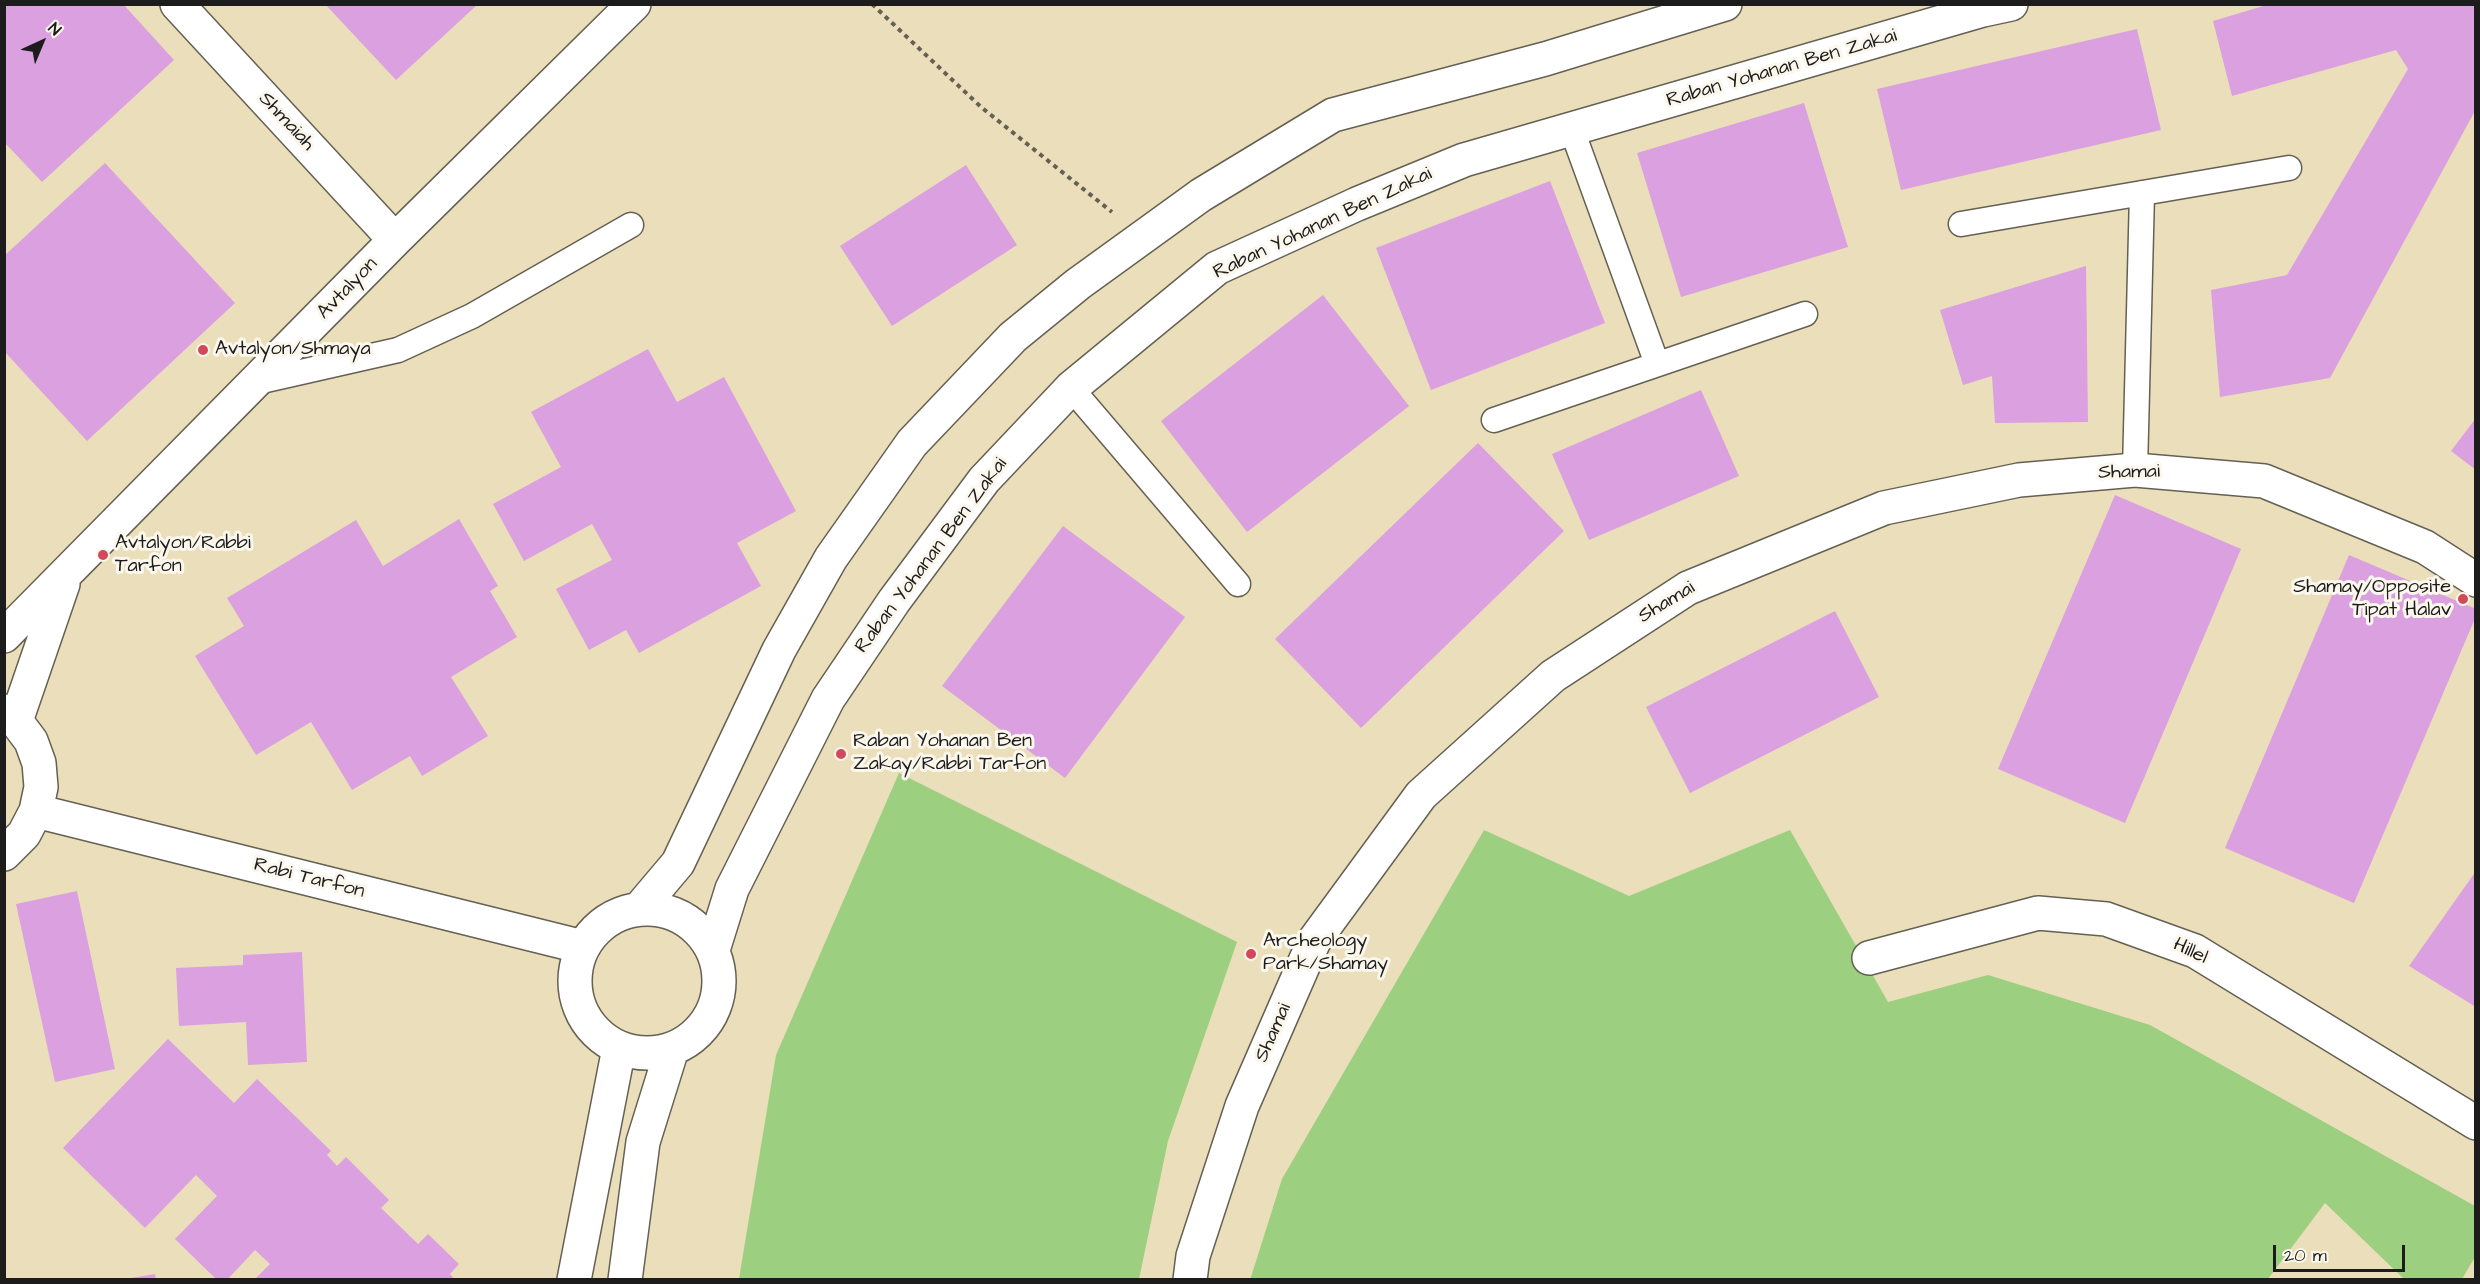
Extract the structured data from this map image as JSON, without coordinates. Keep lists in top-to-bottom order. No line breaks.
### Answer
{"streets":{"street":["Raban Yohanan Ben Zakai","Shmaiah","Avtalyon","Shamai","Rabi Tarfon","Hillel"]},"crossings":[["Raban Yohanan Ben Zakai","Rabi Tarfon"],["Shmaiah","Avtalyon"]],"places":["Avtalyon/Shmaya","Avtalyon/Rabbi Tarfon","Shamay/Opposite Tipat Halav","Raban Yohanan Ben Zakay/Rabbi Tarfon","Archeology Park/Shamay"],"scale_bar":"20 m","north":"top right"}
